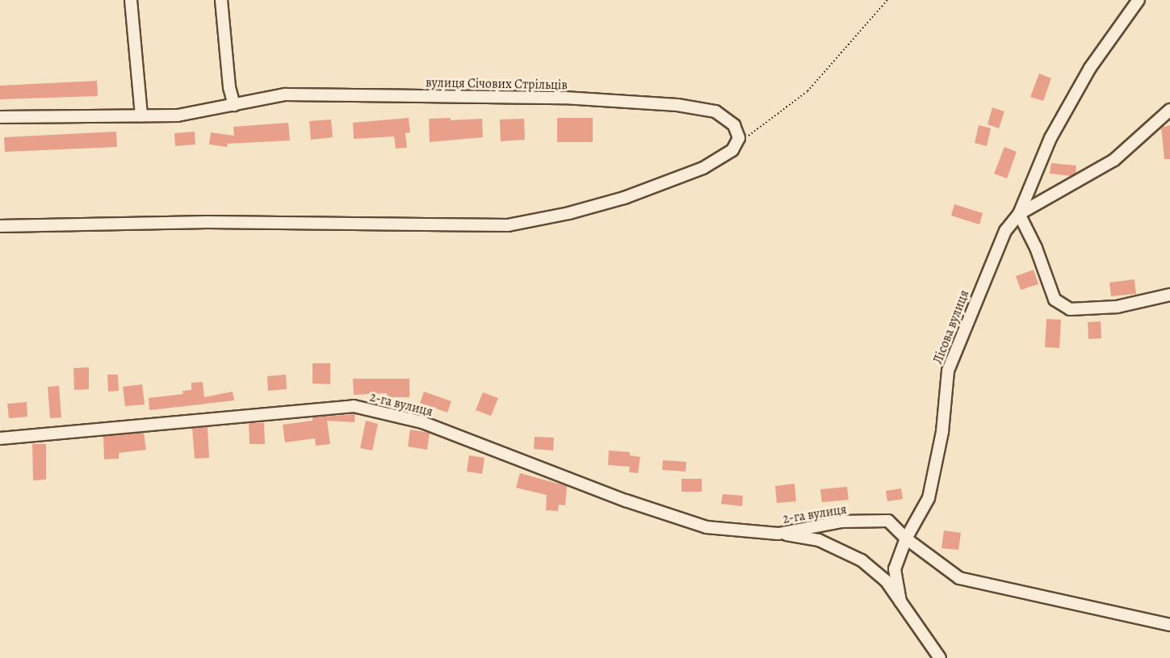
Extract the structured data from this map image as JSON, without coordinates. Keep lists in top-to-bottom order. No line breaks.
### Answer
{"streets":{"street":["вулиця Січових Стрільців","Лісова вулиця","2-га вулиця"]},"crossings":[["Лісова вулиця","2-га вулиця"]]}
